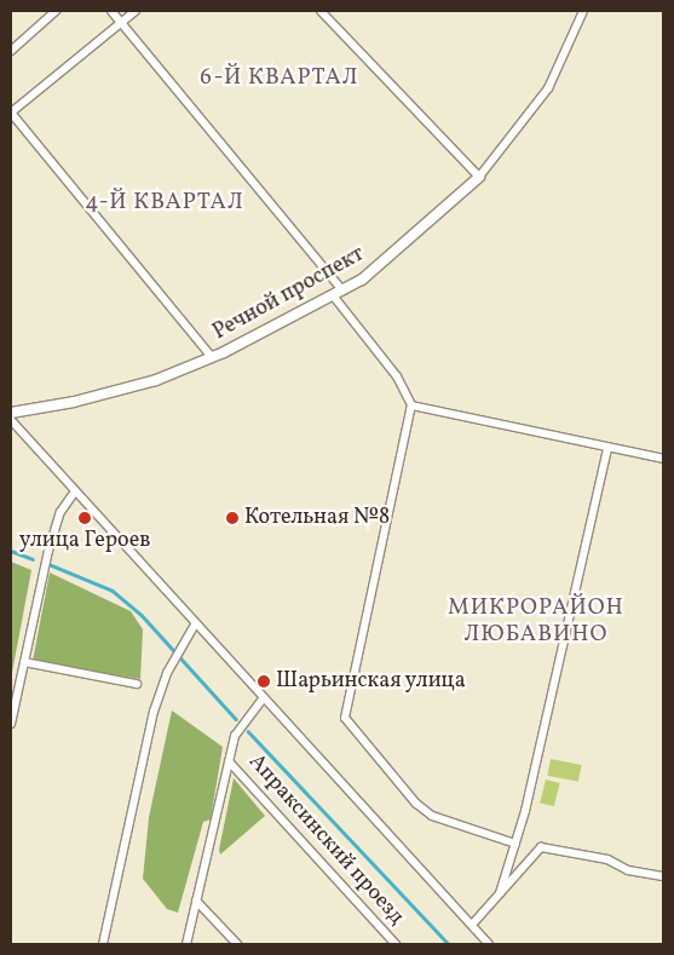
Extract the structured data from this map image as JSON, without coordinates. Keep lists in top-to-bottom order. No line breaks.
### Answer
{"streets":{"street":["Речной проспект","Апраксинский проезд"]},"districts":["6-Й КВАРТАЛ","4-Й КВАРТАЛ","МИКРОРАЙОН ЛЮБАВИНО"],"places":["улица Героев","Котельная №8","Шарьинская улица"]}
